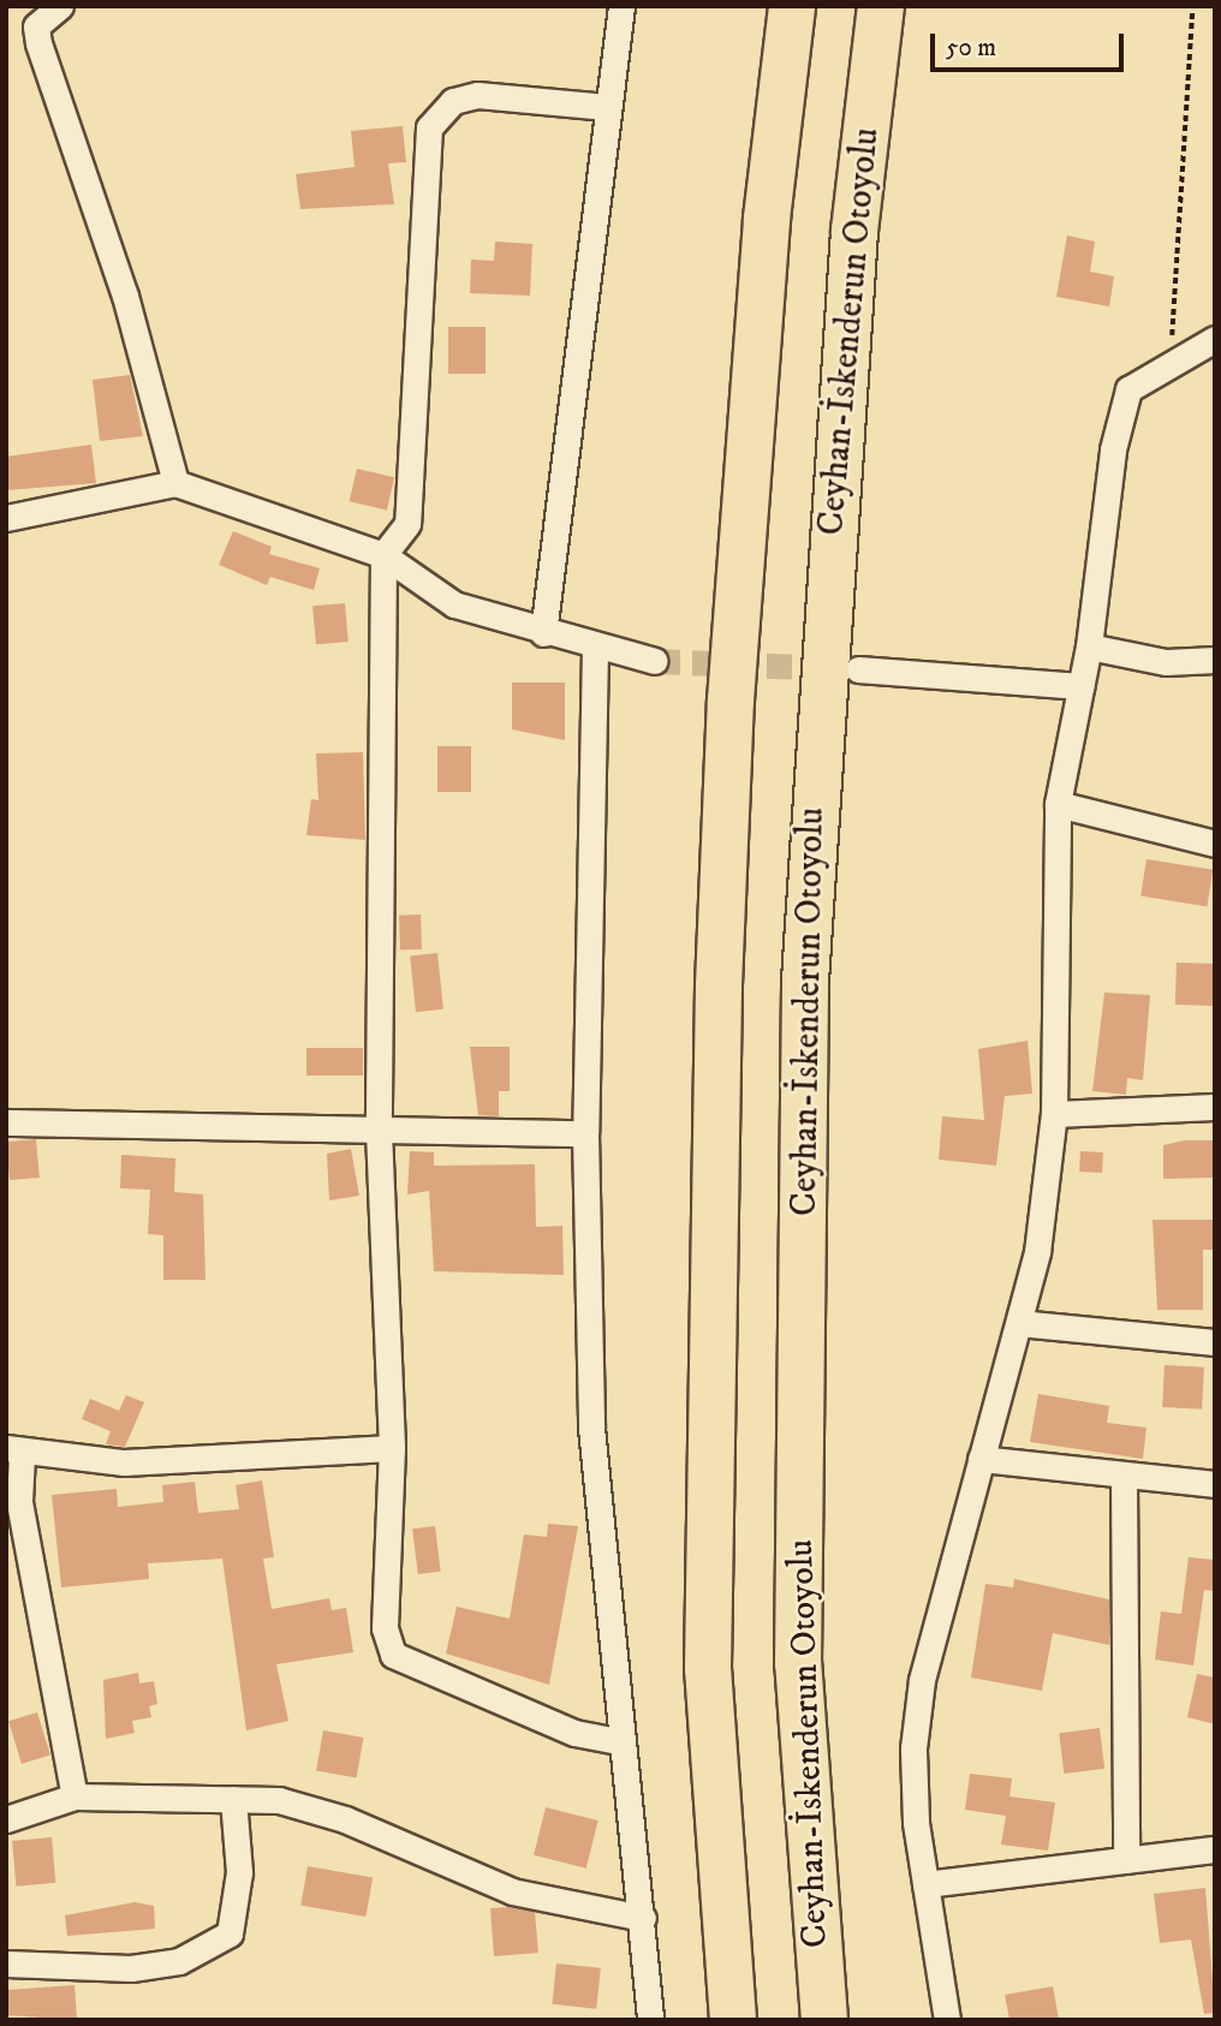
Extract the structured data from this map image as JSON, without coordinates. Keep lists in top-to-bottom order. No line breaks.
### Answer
{"streets":{"highway":["Ceyhan-İskenderun Otoyolu"]},"scale_bar":"50 m"}
